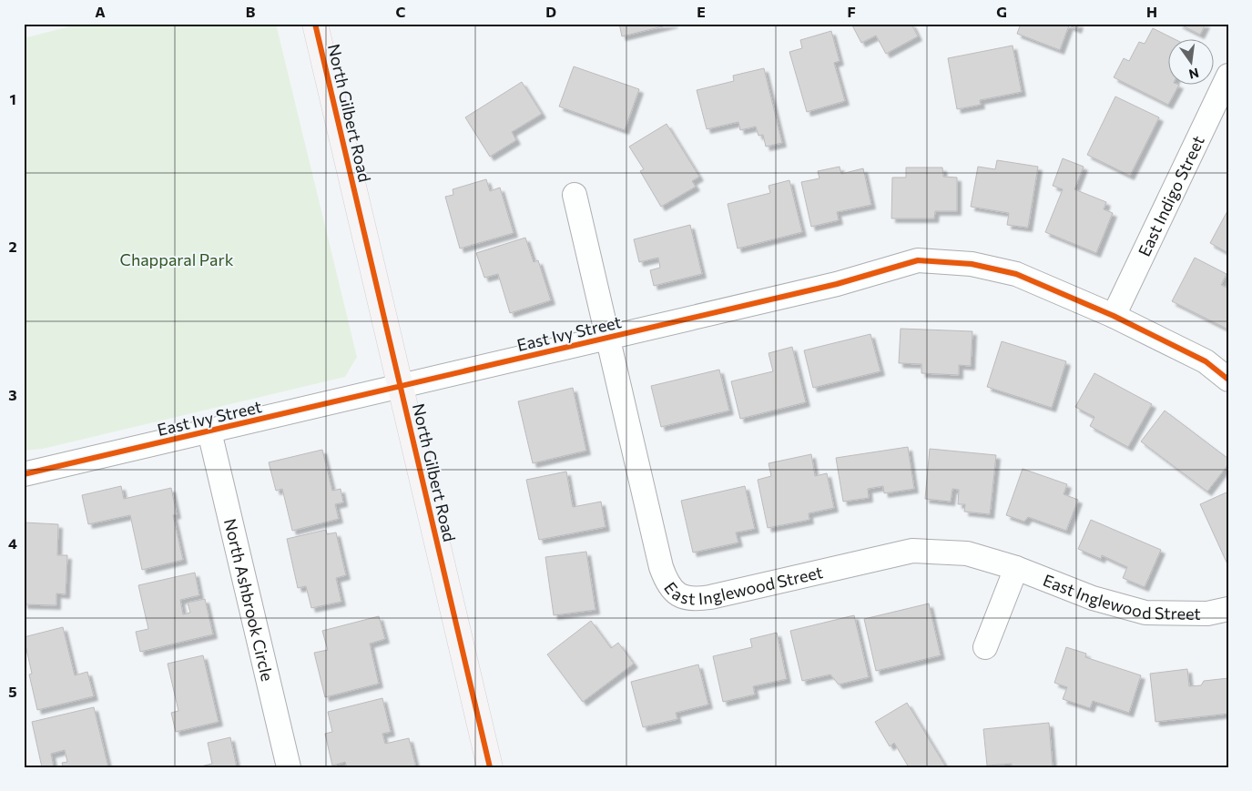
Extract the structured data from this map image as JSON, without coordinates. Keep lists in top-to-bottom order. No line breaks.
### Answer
{"streets":{"main road":["North Gilbert Road"],"street":["East Indigo Street","East Ivy Street","East Inglewood Street","North Ashbrook Circle"]},"crossings":[["North Gilbert Road","East Ivy Street"],["East Indigo Street","East Ivy Street"],["East Ivy Street","East Inglewood Street"],["East Ivy Street","North Ashbrook Circle"]],"parks":["Chapparal Park"],"north":"bottom","grid":{"columns":["A","B","C","D","E","F","G","H"],"rows":["1","2","3","4","5"]}}
